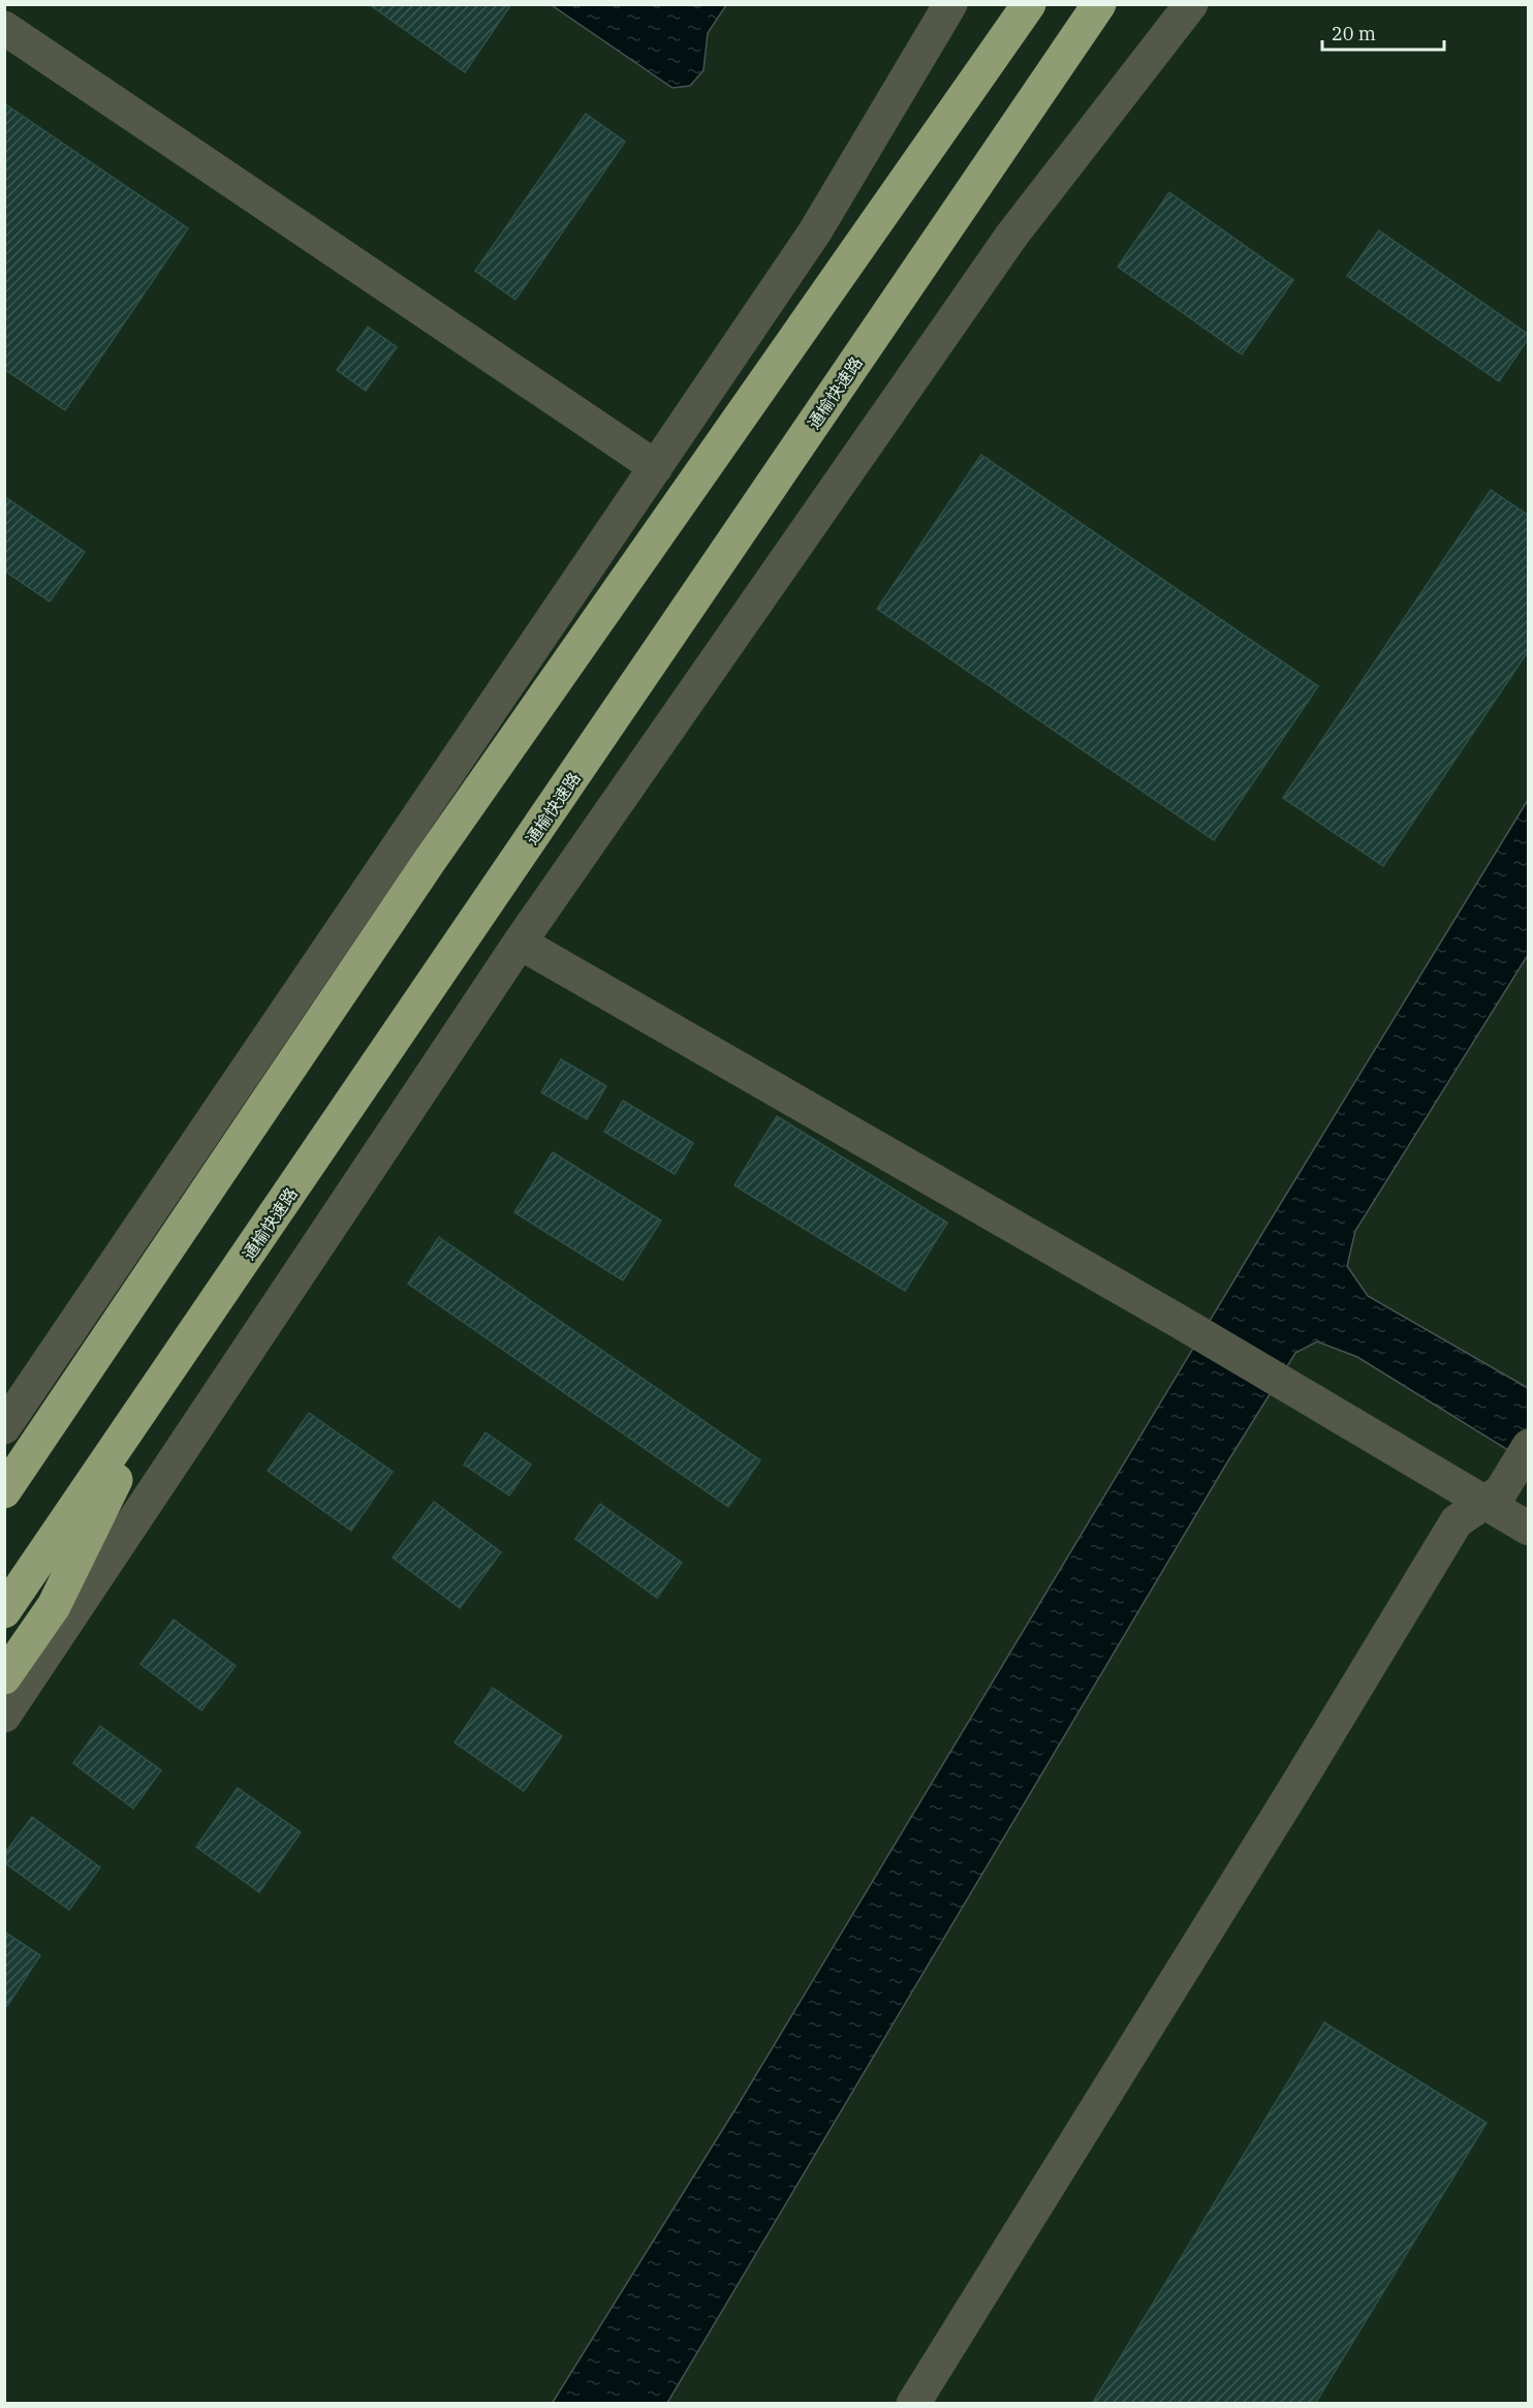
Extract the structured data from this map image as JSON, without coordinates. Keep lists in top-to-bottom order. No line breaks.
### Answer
{"streets":{"highway":["通榆快速路"]},"scale_bar":"20 m"}
